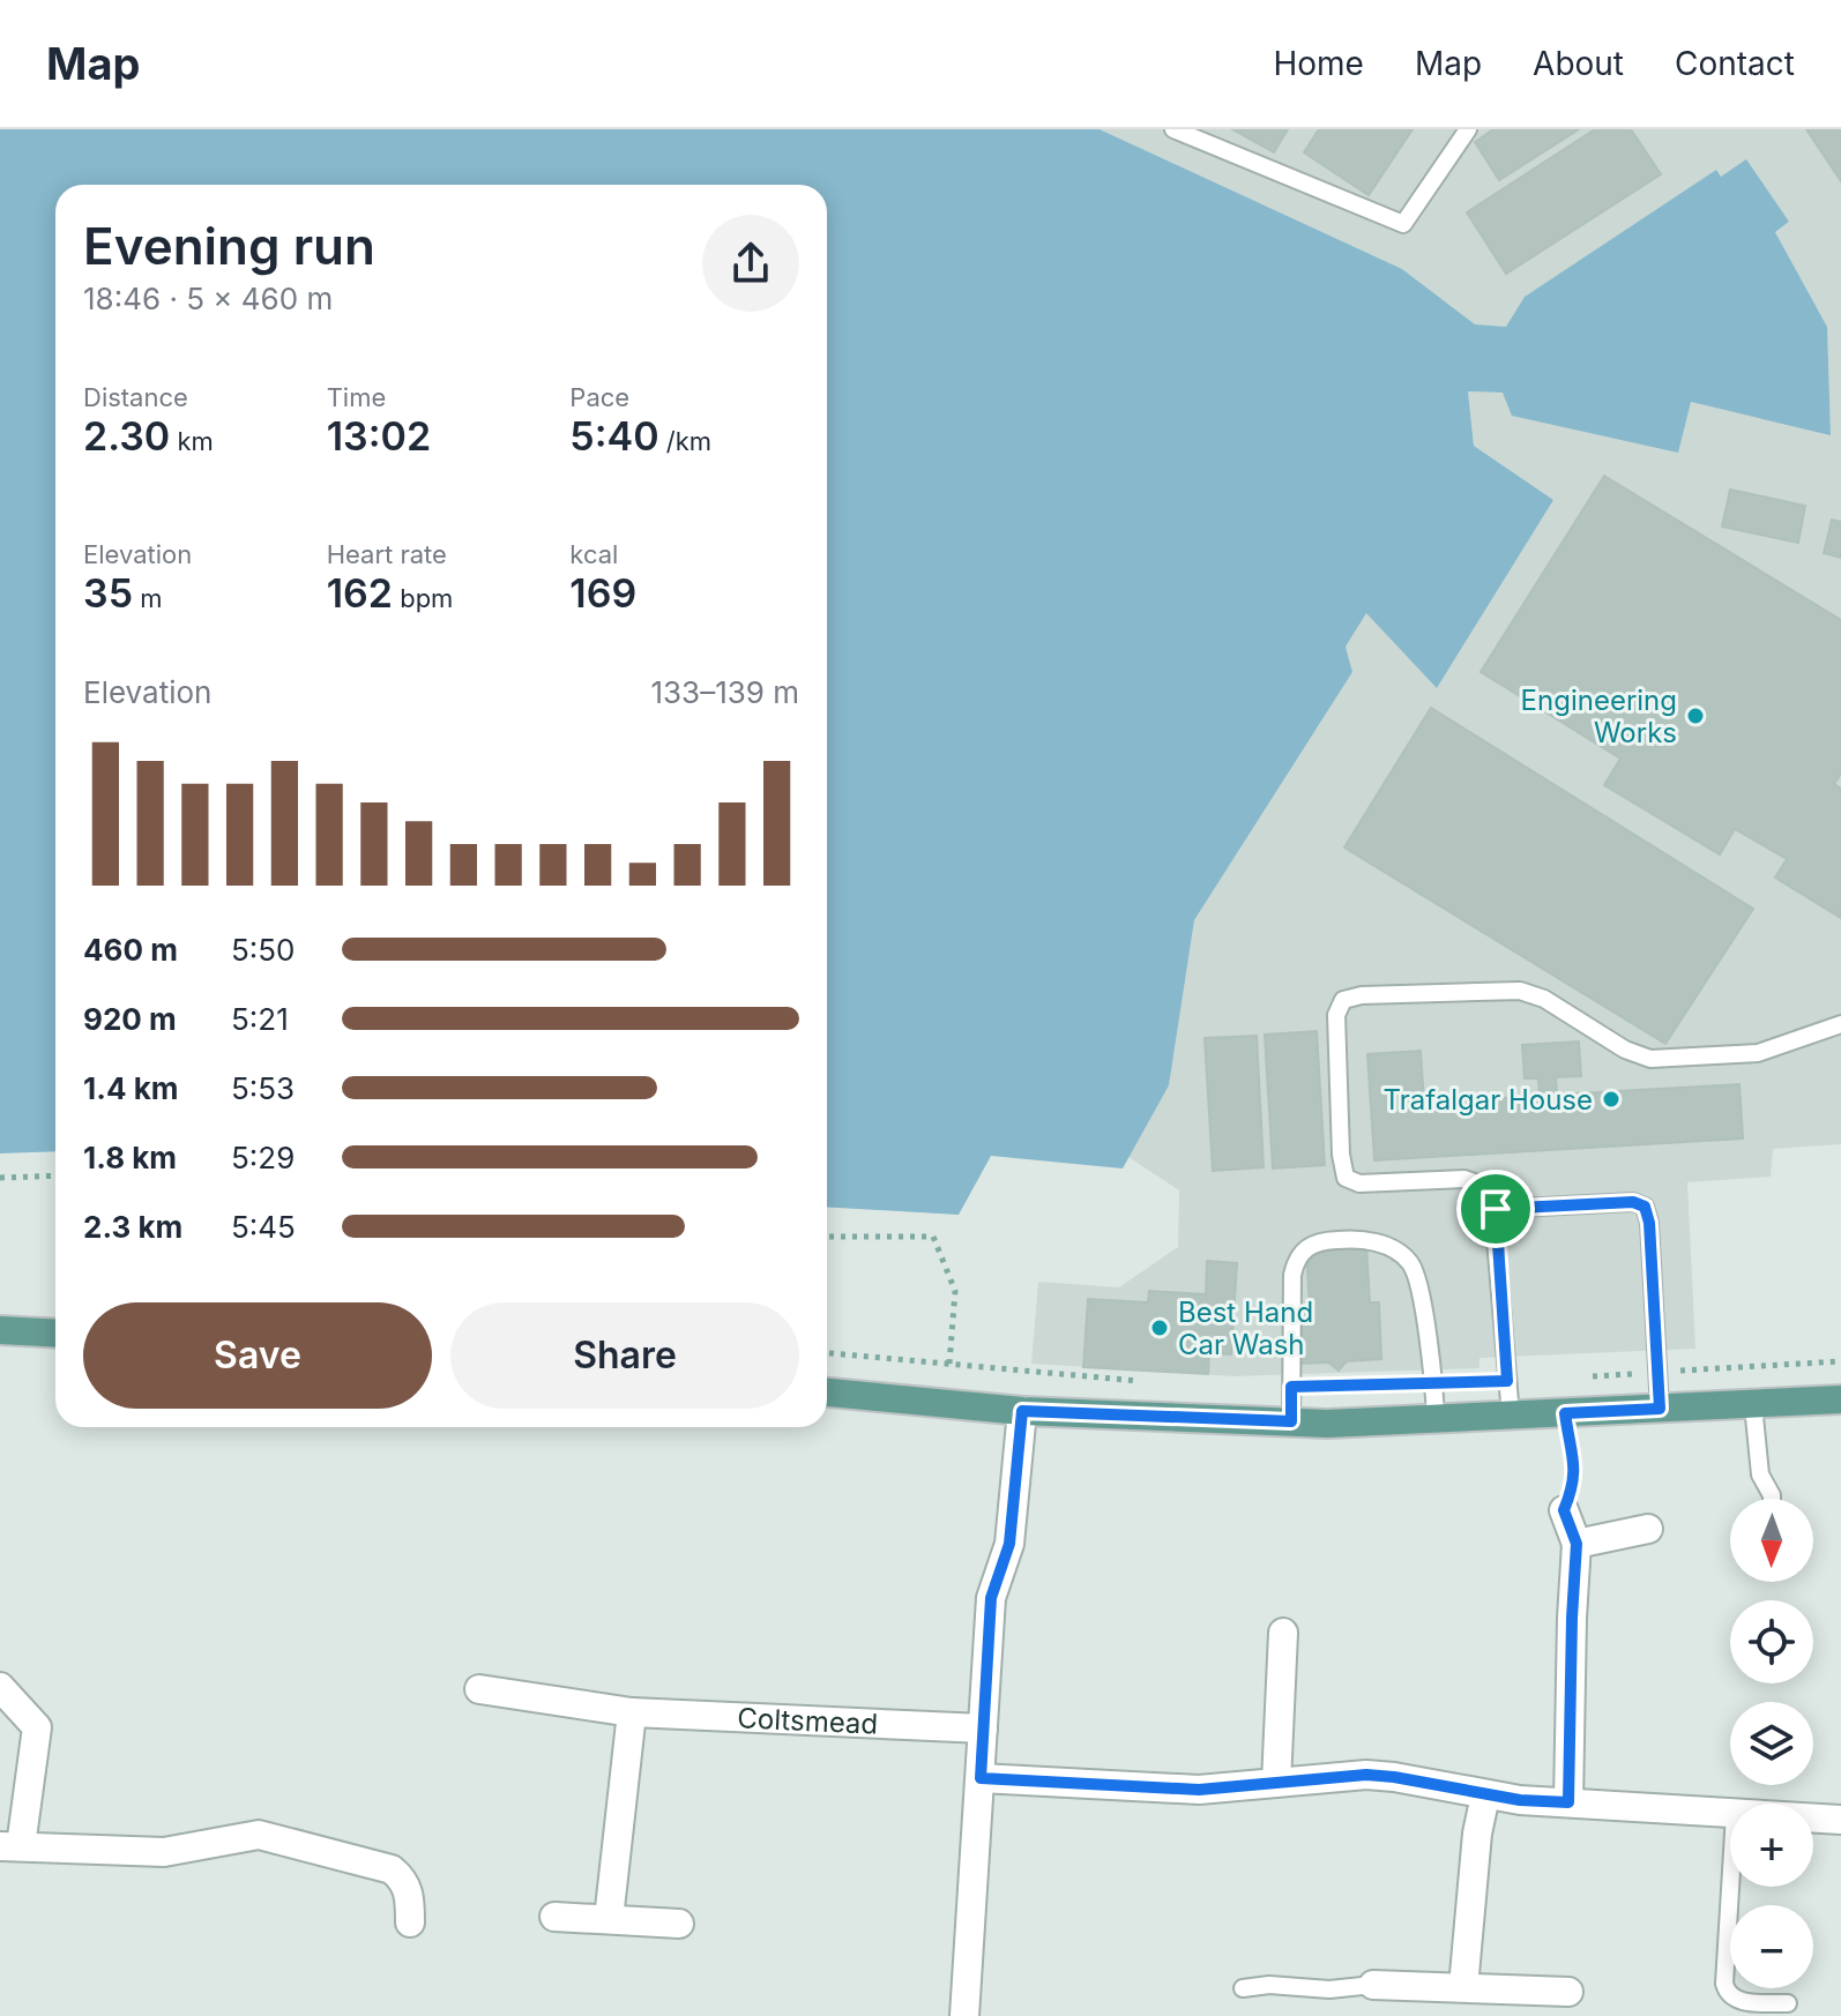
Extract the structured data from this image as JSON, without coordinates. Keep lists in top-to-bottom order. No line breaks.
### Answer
{"streets":{"street":["Coltsmead"]},"places":["Engineering Works","Trafalgar House","Best Hand Car Wash"],"north":"bottom","page":{"header":"Map","nav":["Home","Map","About","Contact"],"heading":["Evening run","18:46 · 5 × 460 m"],"stats":[["Distance","2.30 km"],["Time","13:02"],["Pace","5:40 /km"],["Elevation","35 m"],["Heart rate","162 bpm"],["kcal","169"]],"chart":["Elevation","133–139 m"],"list":[{"name":"460 m","note":"5:50"},{"name":"920 m","note":"5:21"},{"name":"1.4 km","note":"5:53"},{"name":"1.8 km","note":"5:29"},{"name":"2.3 km","note":"5:45"}],"buttons":["Save","Share"],"map_buttons":["+","−"]}}
